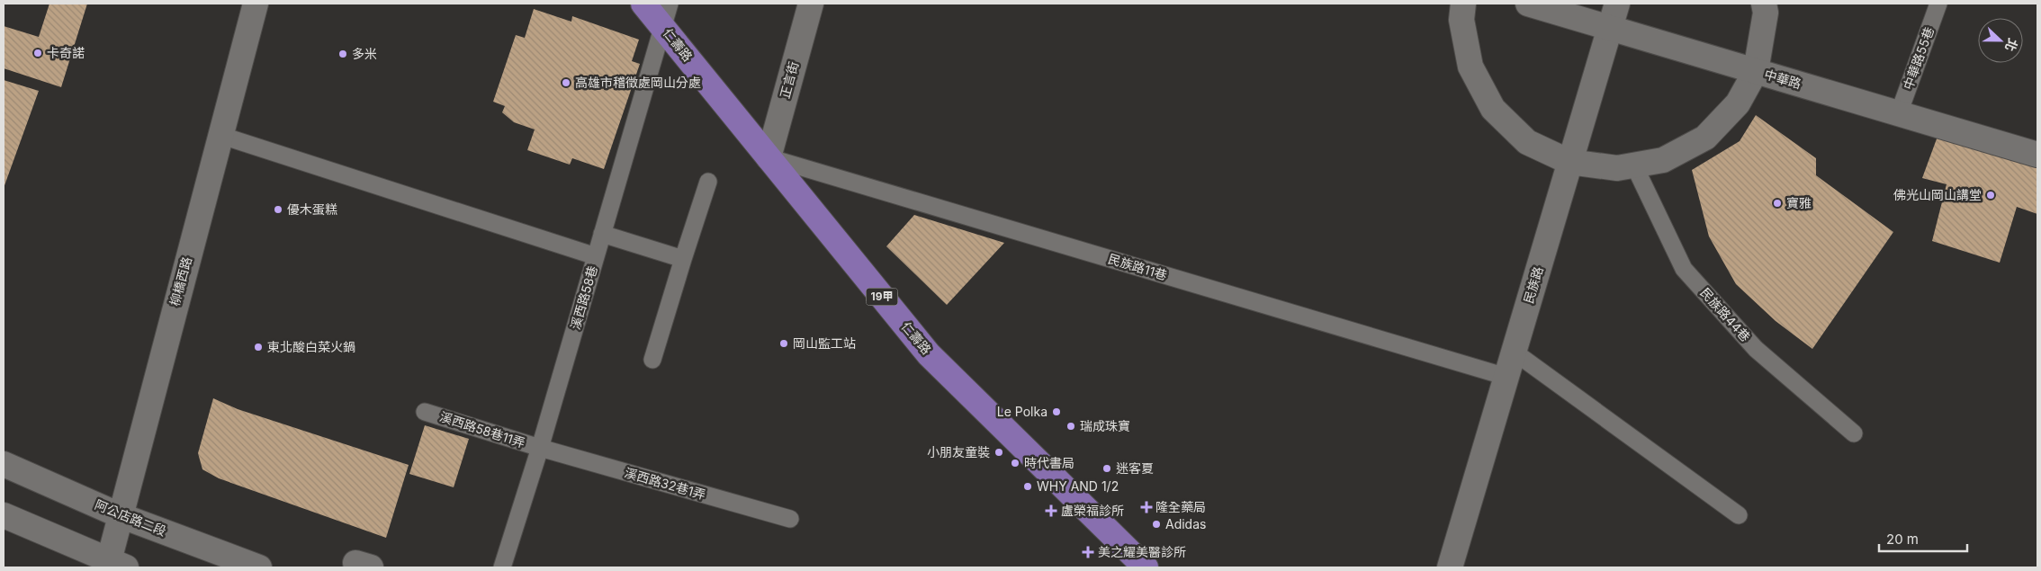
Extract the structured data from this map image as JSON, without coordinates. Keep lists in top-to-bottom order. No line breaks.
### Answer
{"streets":{"main road":["仁壽路","19甲"],"street":["中華路","正言街","柳橋西路","民族路","阿公店路二段"],"lane":["中華路55巷","民族路11巷","溪西路58巷","民族路44巷","溪西路58巷11弄","溪西路32巷1弄"]},"crossings":[["仁壽路","正言街"],["仁壽路","民族路11巷"],["仁壽路","溪西路58巷"],["中華路55巷","中華路"],["中華路","民族路"],["正言街","民族路11巷"],["民族路11巷","民族路"],["柳橋西路","阿公店路二段"],["溪西路58巷","溪西路58巷11弄"],["溪西路58巷","溪西路32巷1弄"],["溪西路58巷11弄","溪西路32巷1弄"]],"places":{"other":["卡奇諾","多米","高雄市稽徵處岡山分處","佛光山岡山講堂","寶雅","優木蛋糕","岡山監工站","東北酸白菜火鍋","Le Polka","瑞成珠寶","小朋友童裝","時代書局","迷客夏","WHY AND 1/2","Adidas"],"health":["隆全藥局","盧榮福診所","美之耀美醫診所"]},"scale_bar":"20 m","north":"right"}
